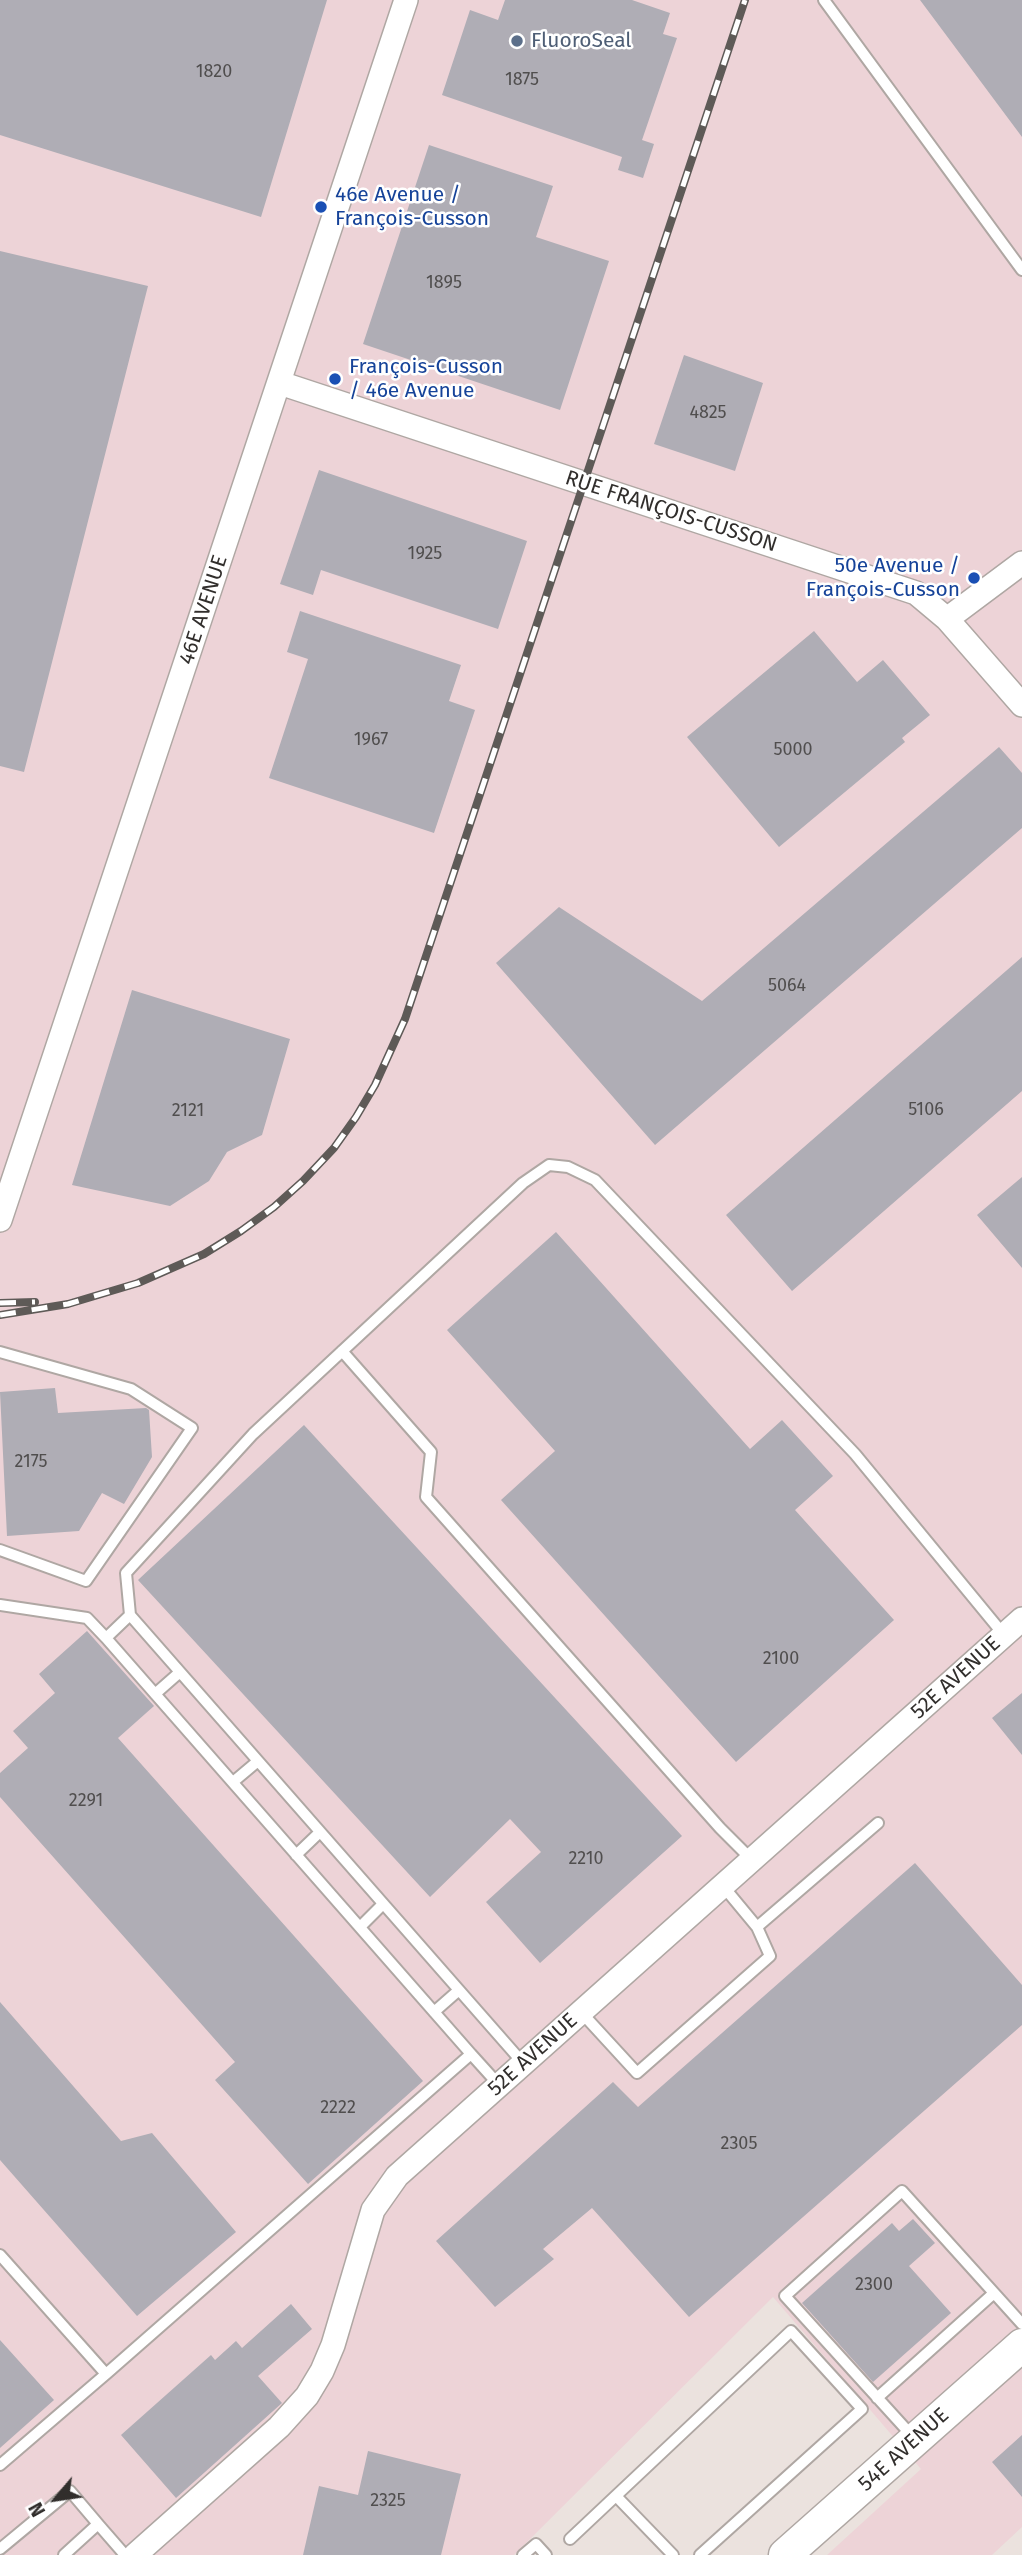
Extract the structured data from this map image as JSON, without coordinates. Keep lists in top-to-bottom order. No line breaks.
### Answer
{"streets":{"street":["RUE FRANÇOIS-CUSSON","46E AVENUE","52E AVENUE","54E AVENUE"]},"crossings":[["RUE FRANÇOIS-CUSSON","46E AVENUE"]],"places":["FluoroSeal","46e Avenue / François-Cusson","François-Cusson / 46e Avenue","50e Avenue / François-Cusson"],"house_numbers":["1820","1875","1895","4825","1925","1967","5000","5064","5106","2121","2175","2100","2291","2210","2222","2305","2300","2325"],"north":"bottom left"}
